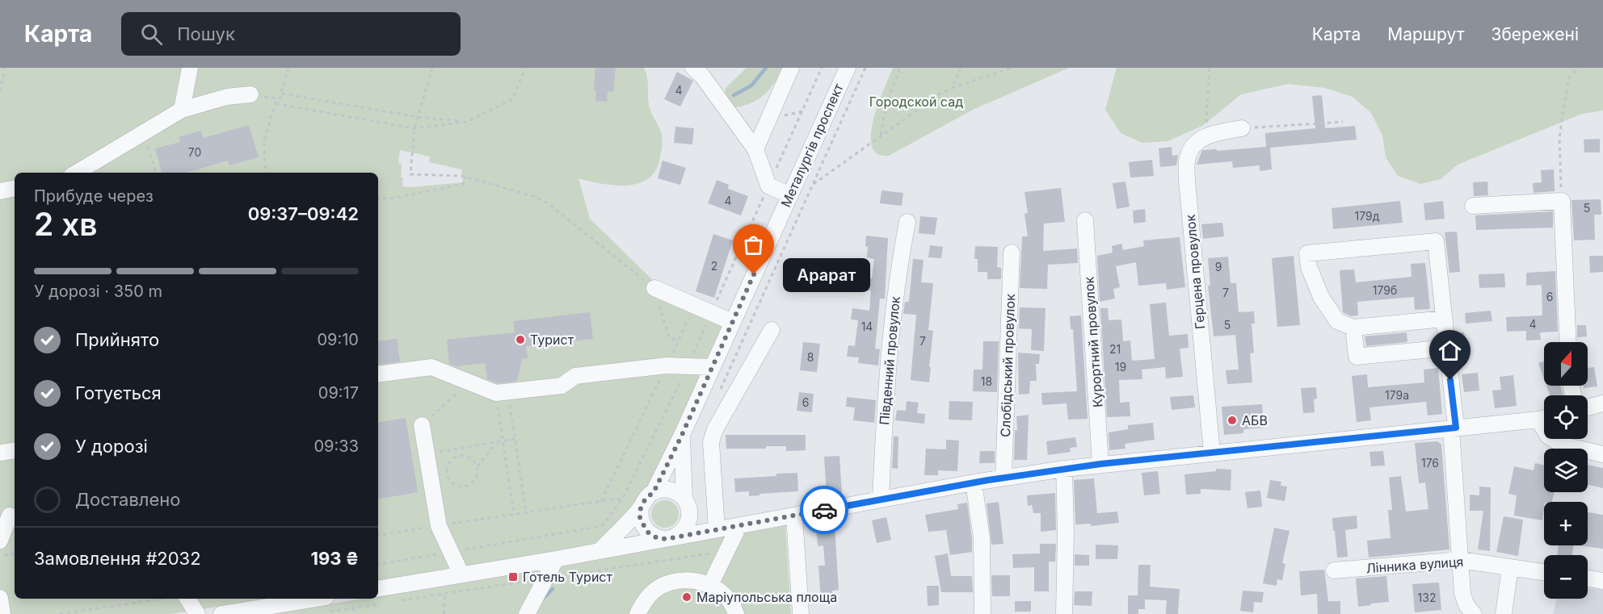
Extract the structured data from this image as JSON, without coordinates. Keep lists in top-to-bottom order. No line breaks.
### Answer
{"streets":{"street":["Металургів проспект","Герцена провулок","Курортний провулок","Південний провулок","Слобідський провулок","Лінника вулиця"]},"parks":["Городской сад"],"places":{"other":["Арарат","Турист","АБВ","Маріупольська площа"],"transit":["Готель Турист"]},"house_numbers":["4","70","4","5","179д","2","9","179б","7","6","4","5","14","7","21","8","19","18","179а","6","176","132"],"north":"top","page":{"header":"Карта","search":"Пошук","nav":["Карта","Маршрут","Збережені"],"heading":["2 хв","Прибуде через","09:37–09:42"],"panel":["Замовлення #2032","193 ₴"],"bar":"У дорозі · 350 m","bubble":"Арарат","list":[["Прийнято","09:10"],["Готується","09:17"],["У дорозі","09:33"],"Доставлено"],"map_buttons":["+","−"]}}
